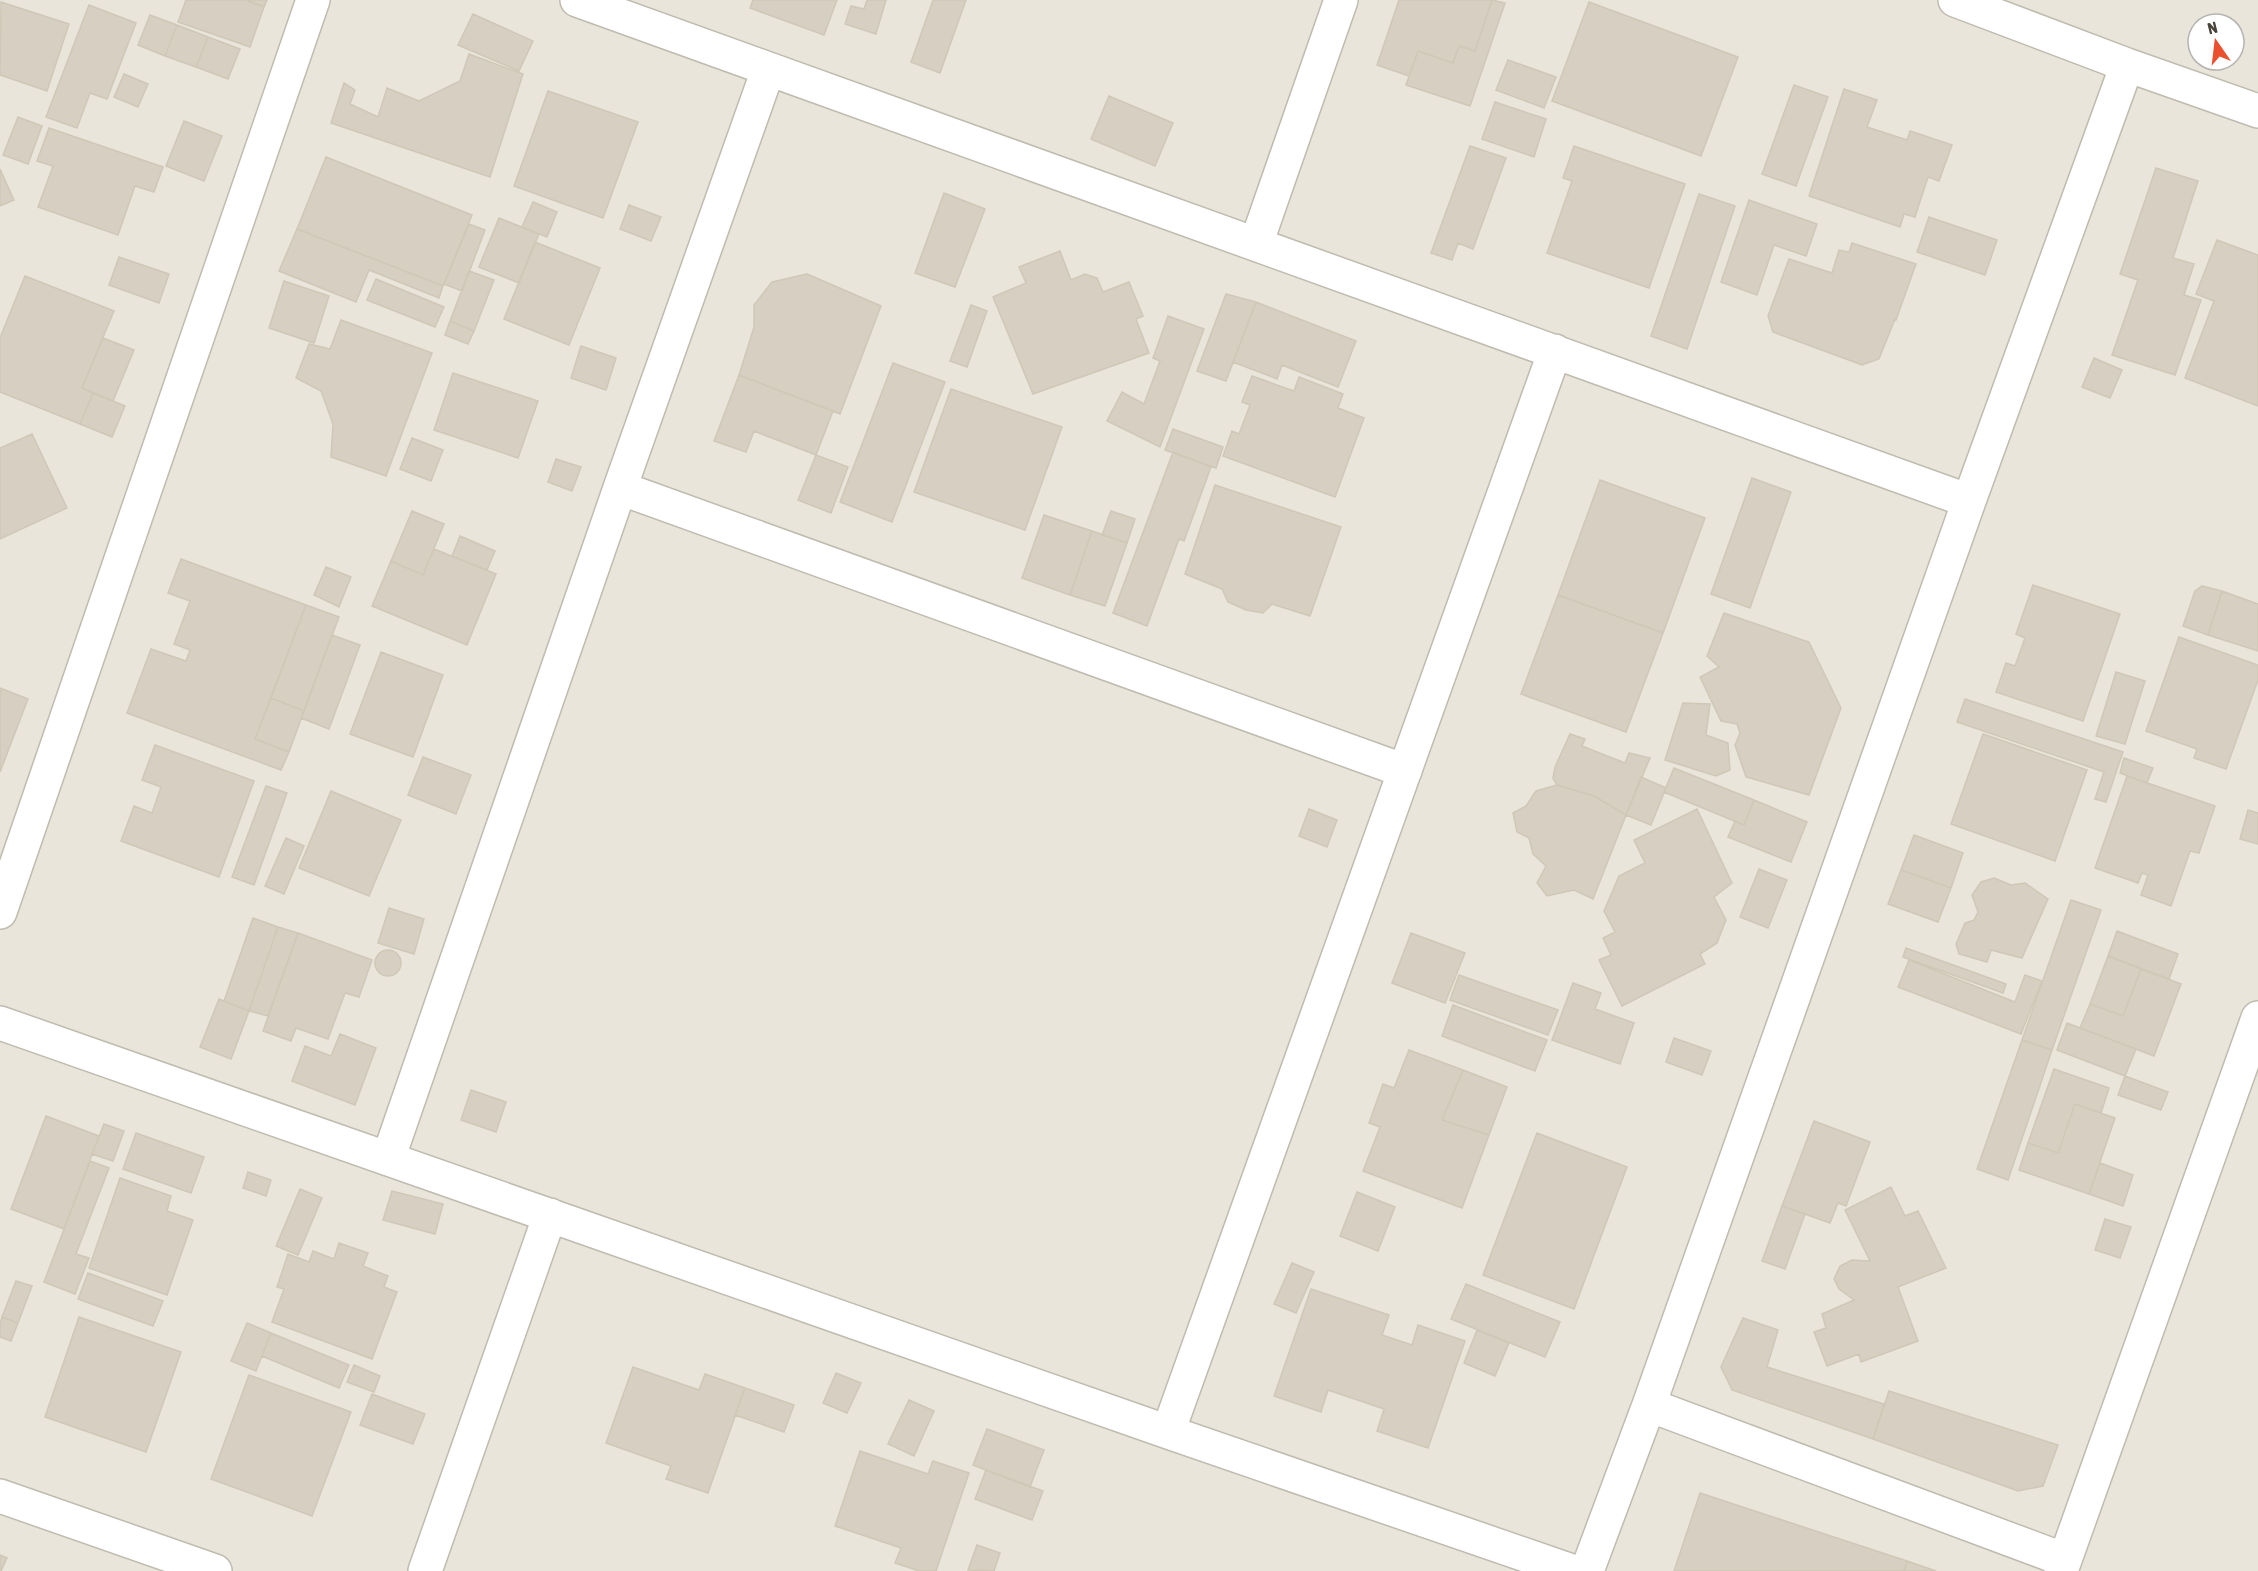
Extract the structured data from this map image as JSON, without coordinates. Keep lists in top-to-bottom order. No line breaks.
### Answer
{"north":"top"}
